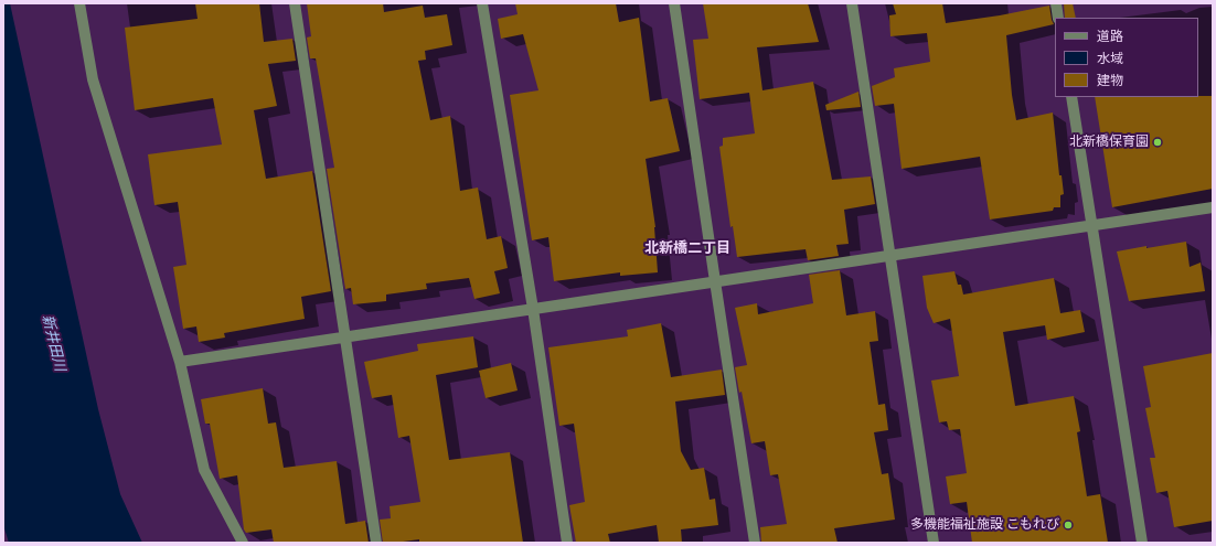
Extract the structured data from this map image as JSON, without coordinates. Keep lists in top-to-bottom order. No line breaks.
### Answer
{"districts":["北新橋二丁目"],"water":["新井田川"],"places":["北新橋保育園","多機能福祉施設 こもれび"],"legend":["道路","水域","建物"]}
